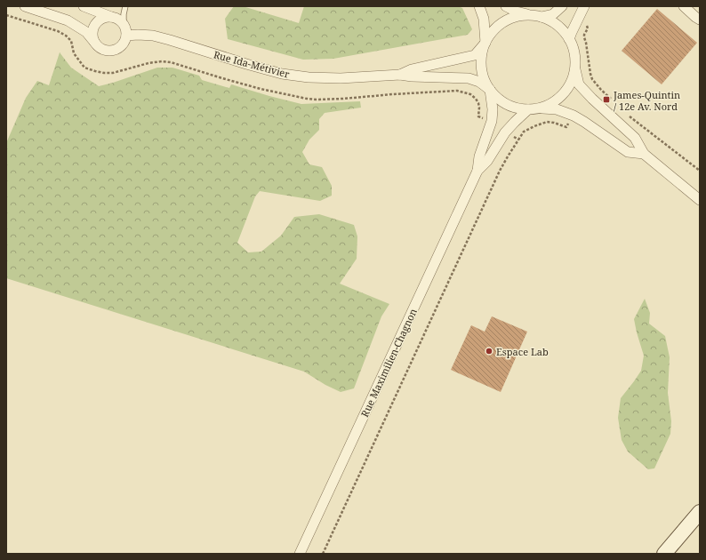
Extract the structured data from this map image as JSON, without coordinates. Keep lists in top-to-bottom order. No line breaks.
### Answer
{"streets":{"street":["Rue Ida-Métivier","Rue Maximilien-Chagnon"]},"crossings":[["Rue Ida-Métivier","Rue Maximilien-Chagnon"]],"places":{"transit":["James-Quintin / 12e Av. Nord"],"other":["Espace Lab"]}}
